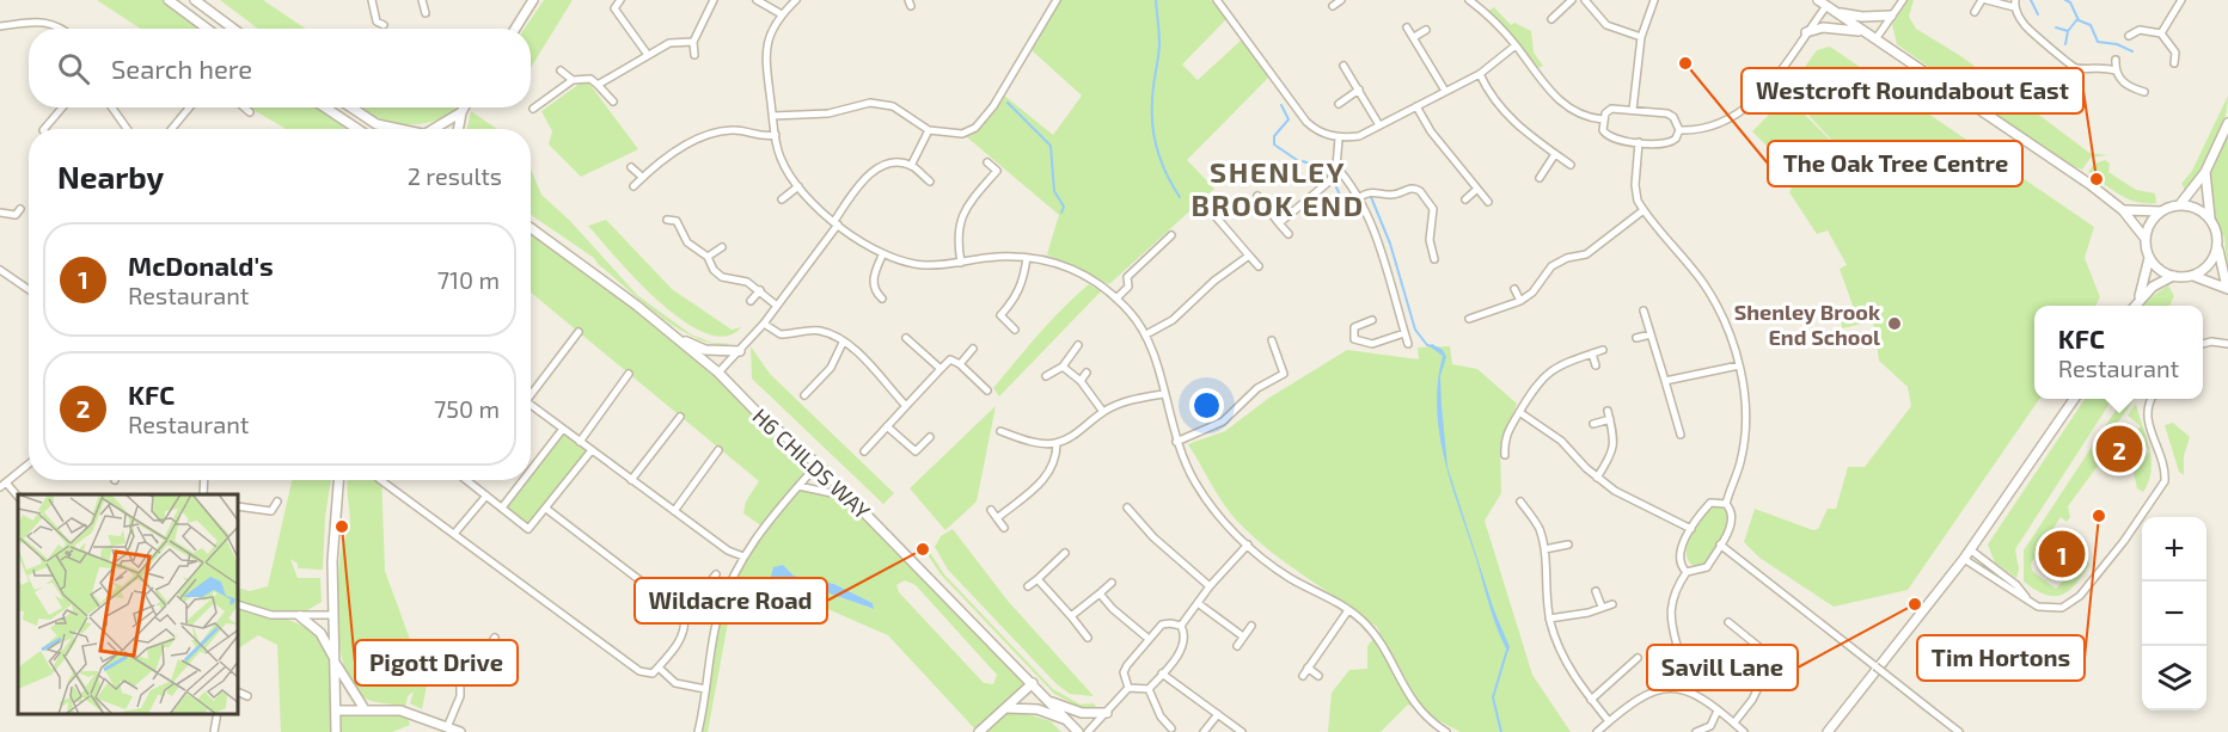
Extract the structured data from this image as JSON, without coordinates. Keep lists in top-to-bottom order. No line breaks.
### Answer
{"streets":{"street":["H6 CHILDS WAY"]},"districts":["SHENLEY BROOK END"],"places":["The Oak Tree Centre","Westcroft Roundabout East","Shenley Brook End School","Tim Hortons","Pigott Drive","Wildacre Road","Savill Lane"],"page":{"search":"Search here","heading":["Nearby","2 results"],"list":[{"mark":"1","name":"McDonald's","note":"Restaurant","value":"710 m"},{"mark":"2","name":"KFC","note":"Restaurant","value":"750 m"}],"popup":["KFC","Restaurant"],"pins":["2","1"],"map_buttons":["+","−"]}}
